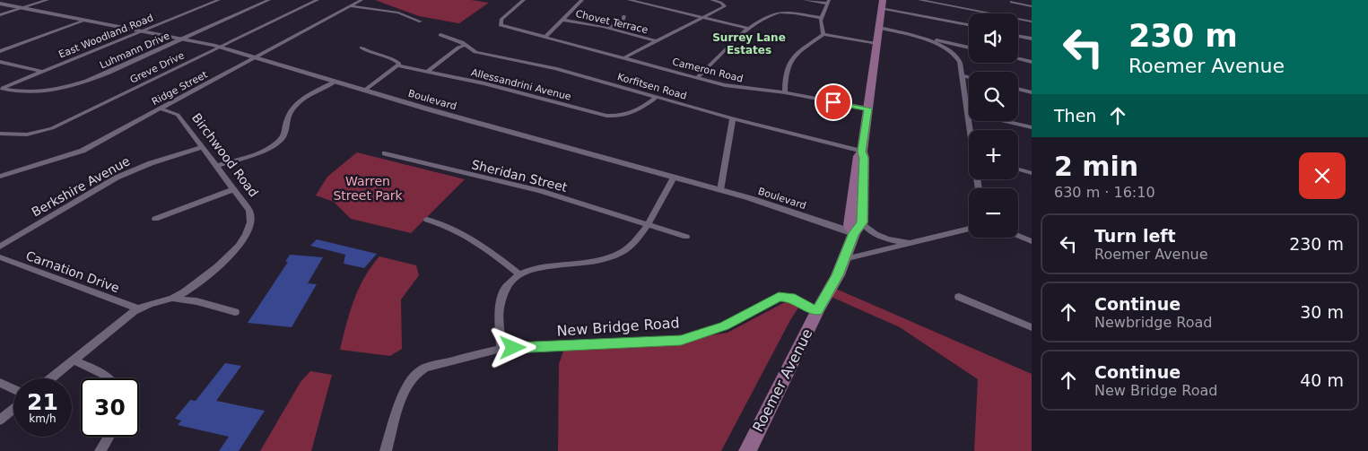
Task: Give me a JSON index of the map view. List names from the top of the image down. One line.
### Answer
{"streets":{"main road":["Roemer Avenue"],"street":["Chovet Terrace","East Woodland Road","Luhmann Drive","Greve Drive","Cameron Road","Allessandrini Avenue","Korfitsen Road","Ridge Street","Boulevard","Birchwood Road","Sheridan Street","Berkshire Avenue","Carnation Drive","New Bridge Road"]},"crossings":[["East Woodland Road","Luhmann Drive"],["East Woodland Road","Boulevard"],["Luhmann Drive","Boulevard"],["Greve Drive","Boulevard"],["Allessandrini Avenue","Korfitsen Road"],["Ridge Street","Boulevard"],["Ridge Street","Birchwood Road"],["Birchwood Road","Berkshire Avenue"],["Birchwood Road","Carnation Drive"],["New Bridge Road","Roemer Avenue"]],"districts":["Surrey Lane Estates"],"parks":["Warren Street Park"],"page":{"turn":["230 m","Roemer Avenue"],"map_buttons":["+","−"],"then":"Then","heading":["2 min","630 m · 16:10"],"list":[{"name":"Turn left","note":"Roemer Avenue","value":"230 m"},{"name":"Continue","note":"Newbridge Road","value":"30 m"},{"name":"Continue","note":"New Bridge Road","value":"40 m"}],"speed":"21 km/h","limit":"30"}}
